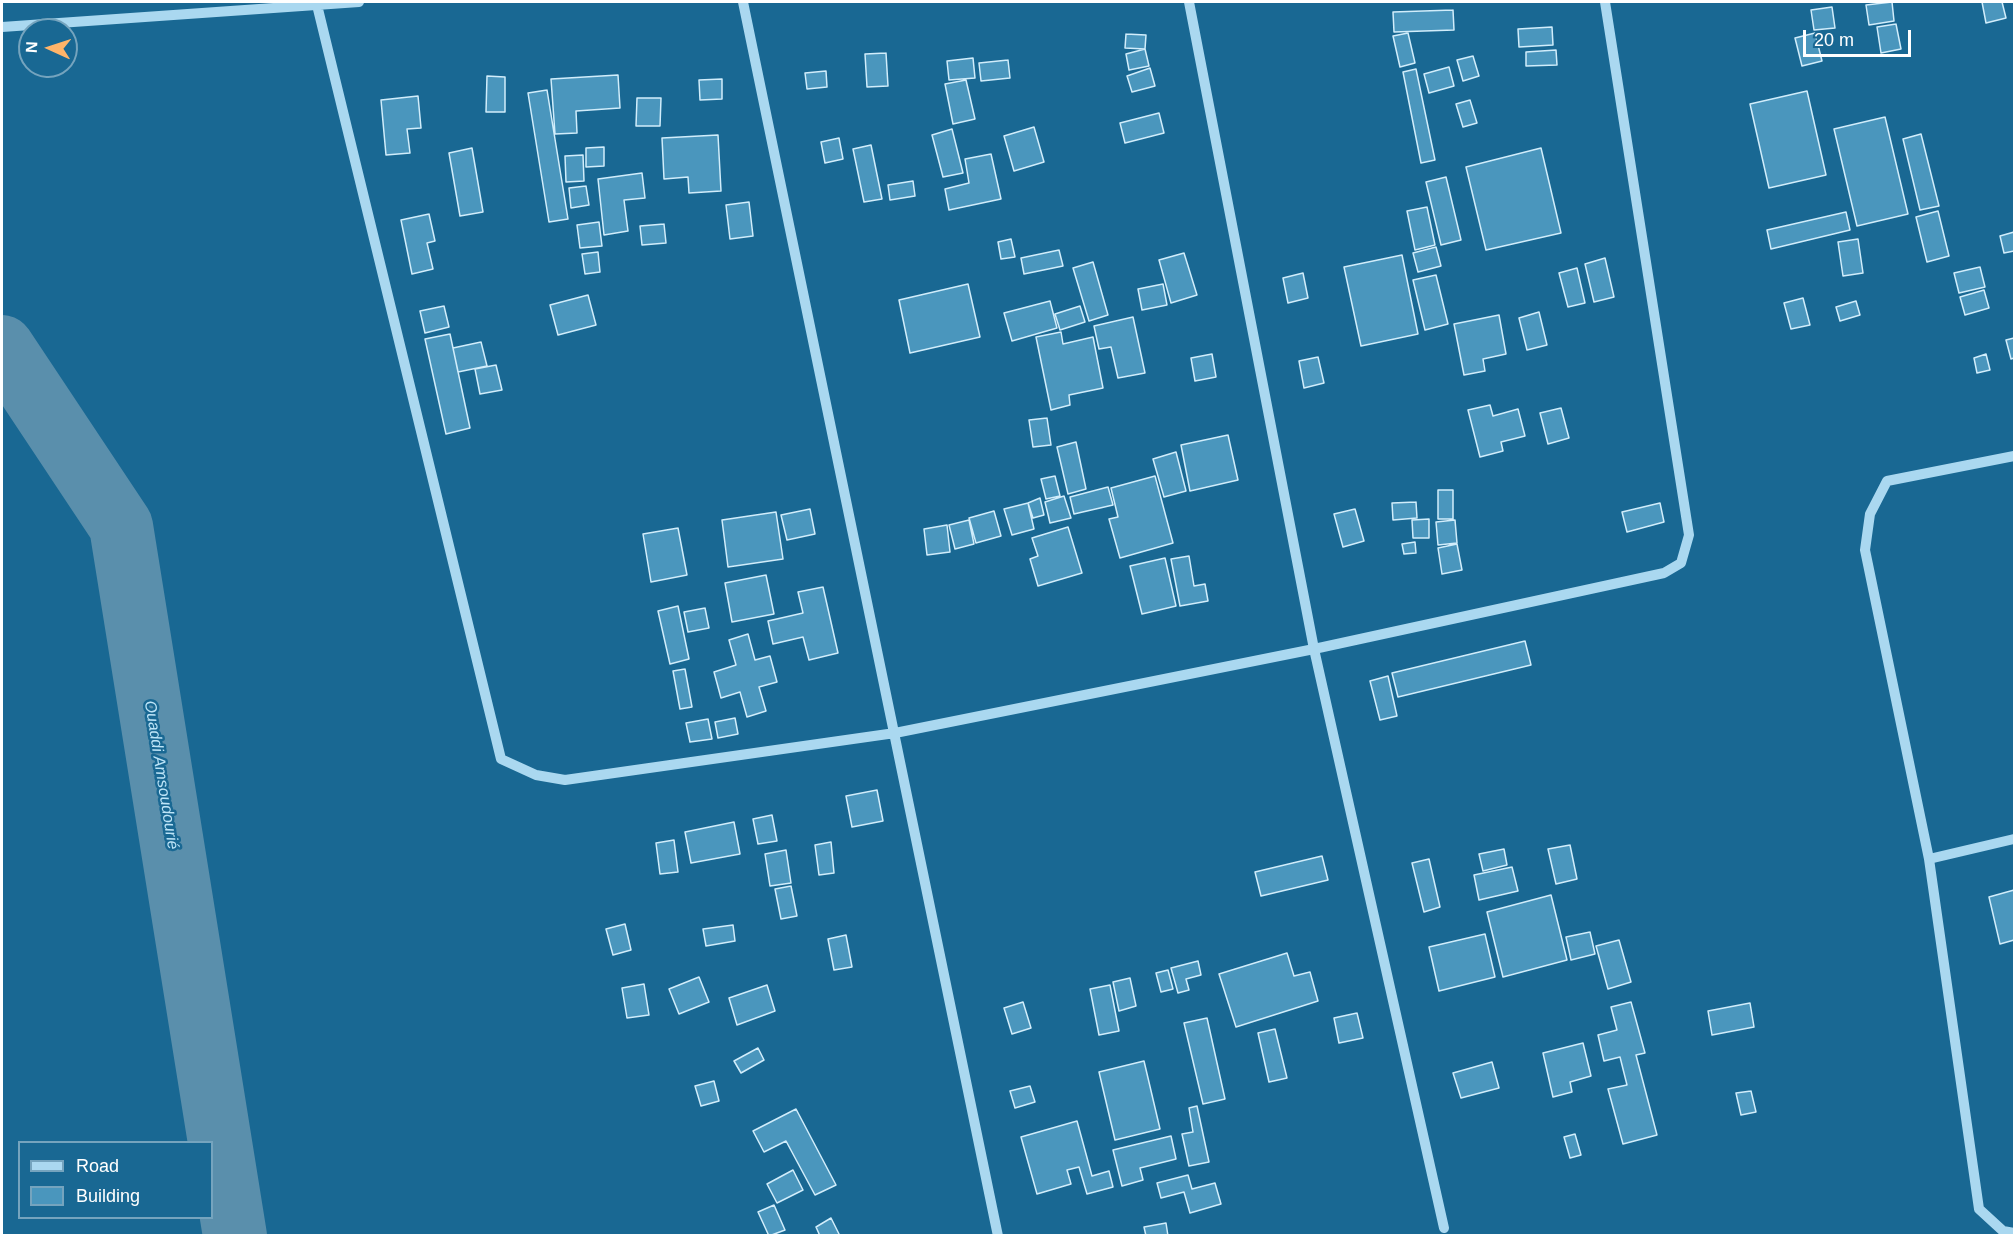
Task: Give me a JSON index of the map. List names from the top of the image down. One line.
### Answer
{"water":["Ouaddi Amsoudourié"],"legend":["Road","Building"],"scale_bar":"20 m","north":"left"}
